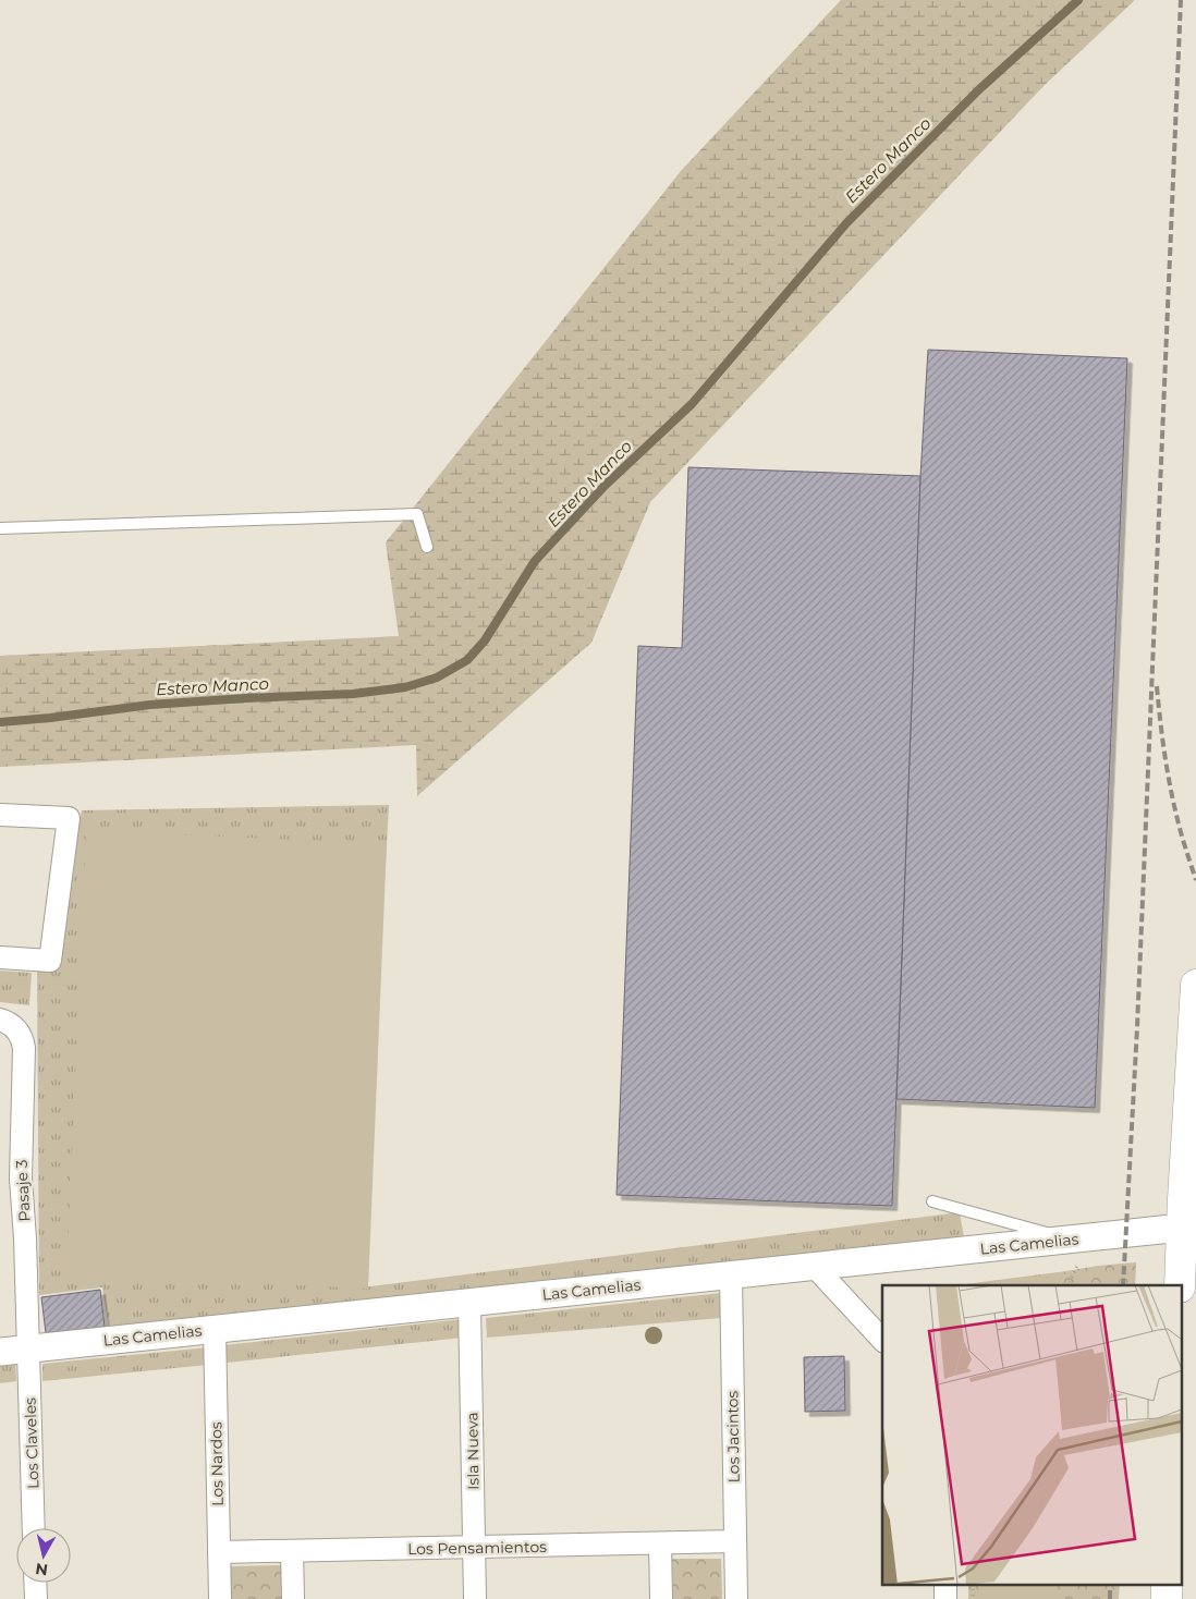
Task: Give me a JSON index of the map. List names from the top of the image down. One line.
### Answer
{"streets":{"street":["Pasaje 3","Las Camelias","Los Jacintos","Los Claveles","Isla Nueva","Los Nardos","Los Pensamientos"]},"crossings":[["Pasaje 3","Las Camelias"],["Pasaje 3","Los Claveles"],["Las Camelias","Los Jacintos"],["Las Camelias","Los Claveles"],["Las Camelias","Isla Nueva"],["Las Camelias","Los Nardos"],["Los Jacintos","Los Pensamientos"],["Isla Nueva","Los Pensamientos"],["Los Nardos","Los Pensamientos"]],"water":["Estero Manco"],"north":"bottom"}
